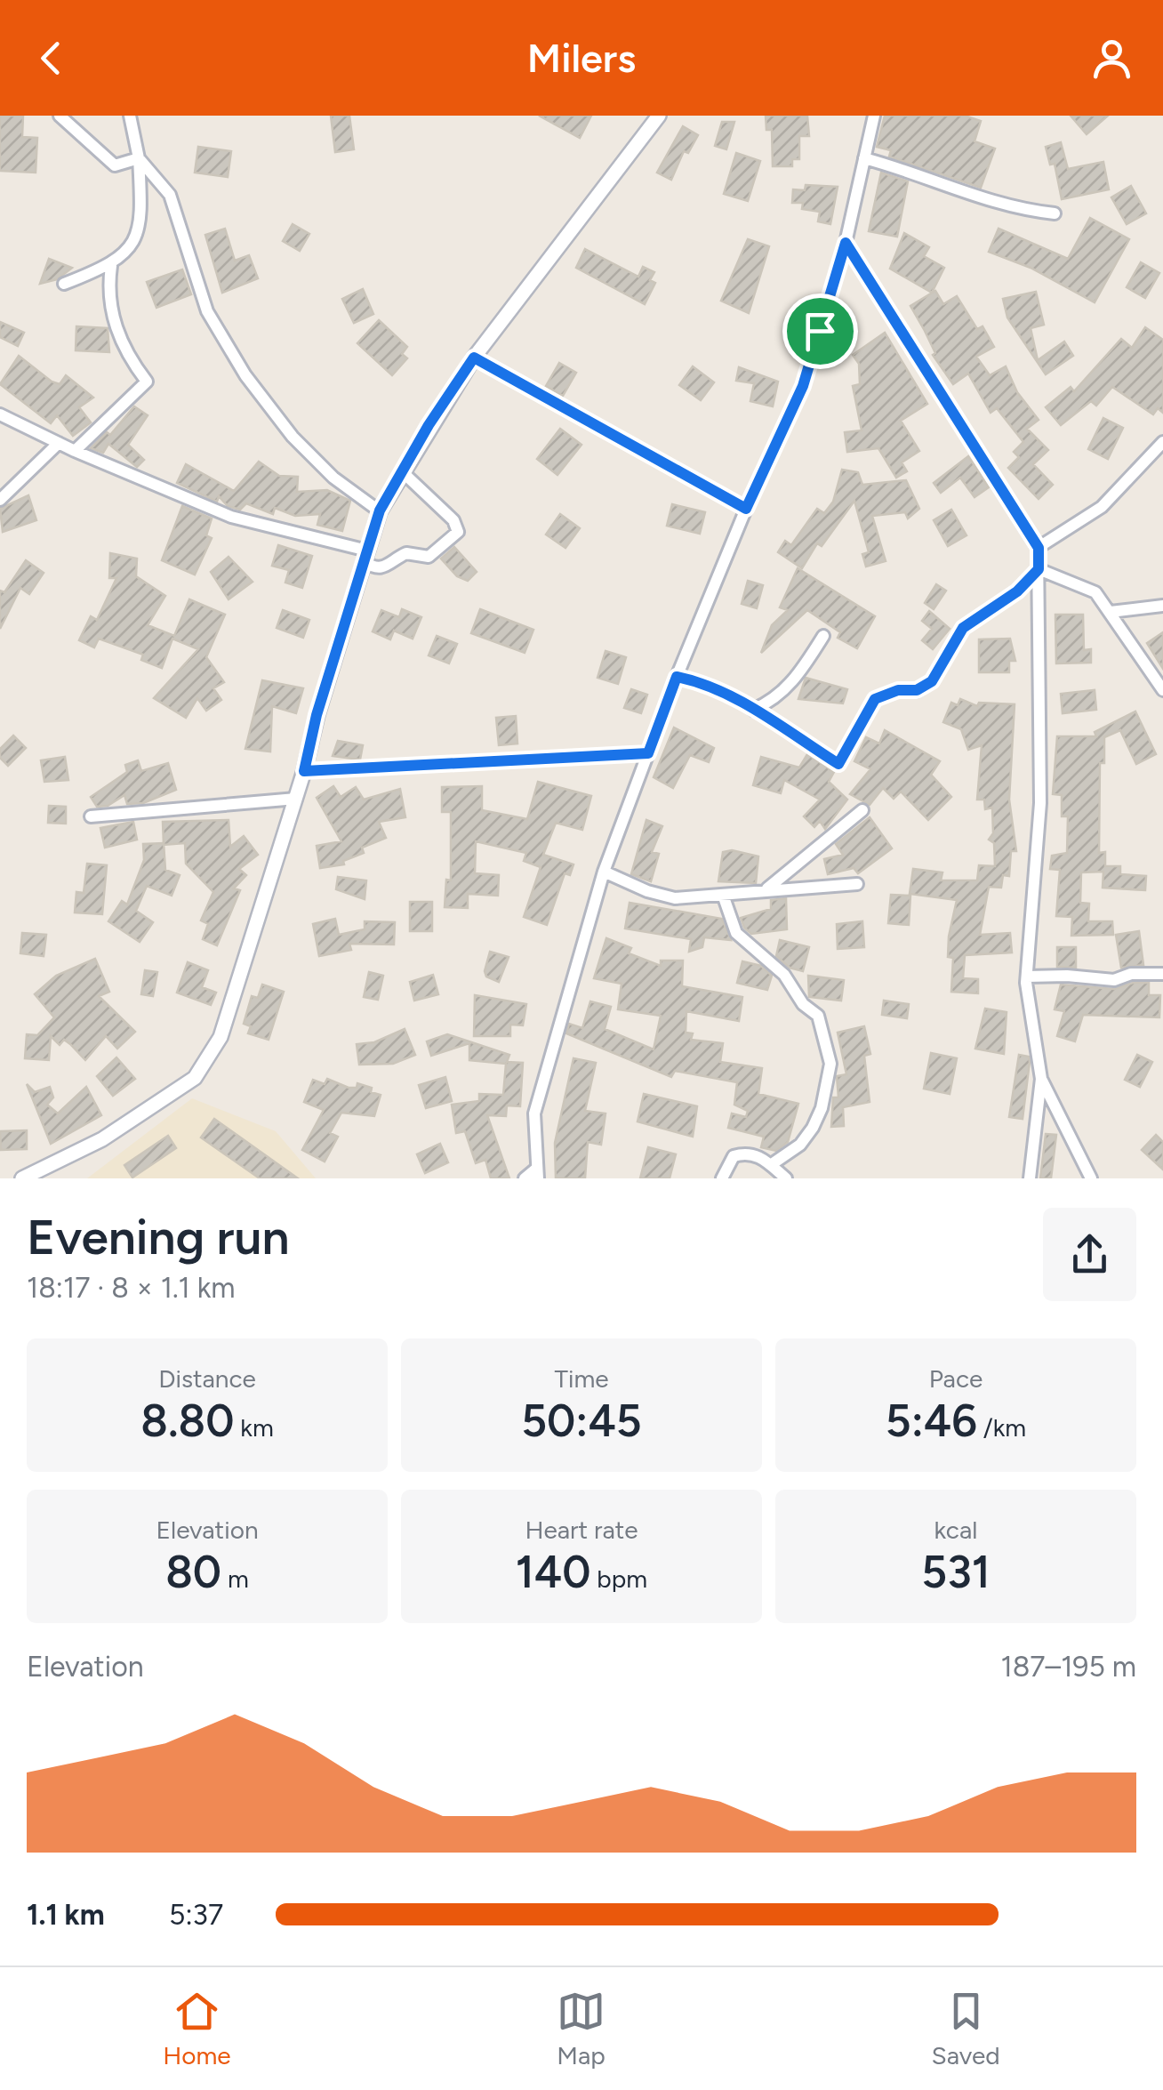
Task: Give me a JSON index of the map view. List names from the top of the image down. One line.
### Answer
{"page":{"header":"Milers","heading":["Evening run","18:17 · 8 × 1.1 km"],"stats":[["Distance","8.80 km"],["Time","50:45"],["Pace","5:46 /km"],["Elevation","80 m"],["Heart rate","140 bpm"],["kcal","531"]],"chart":["Elevation","187–195 m"],"list":[{"name":"1.1 km","note":"5:37"}],"tabs":["Home","Map","Saved"]}}
